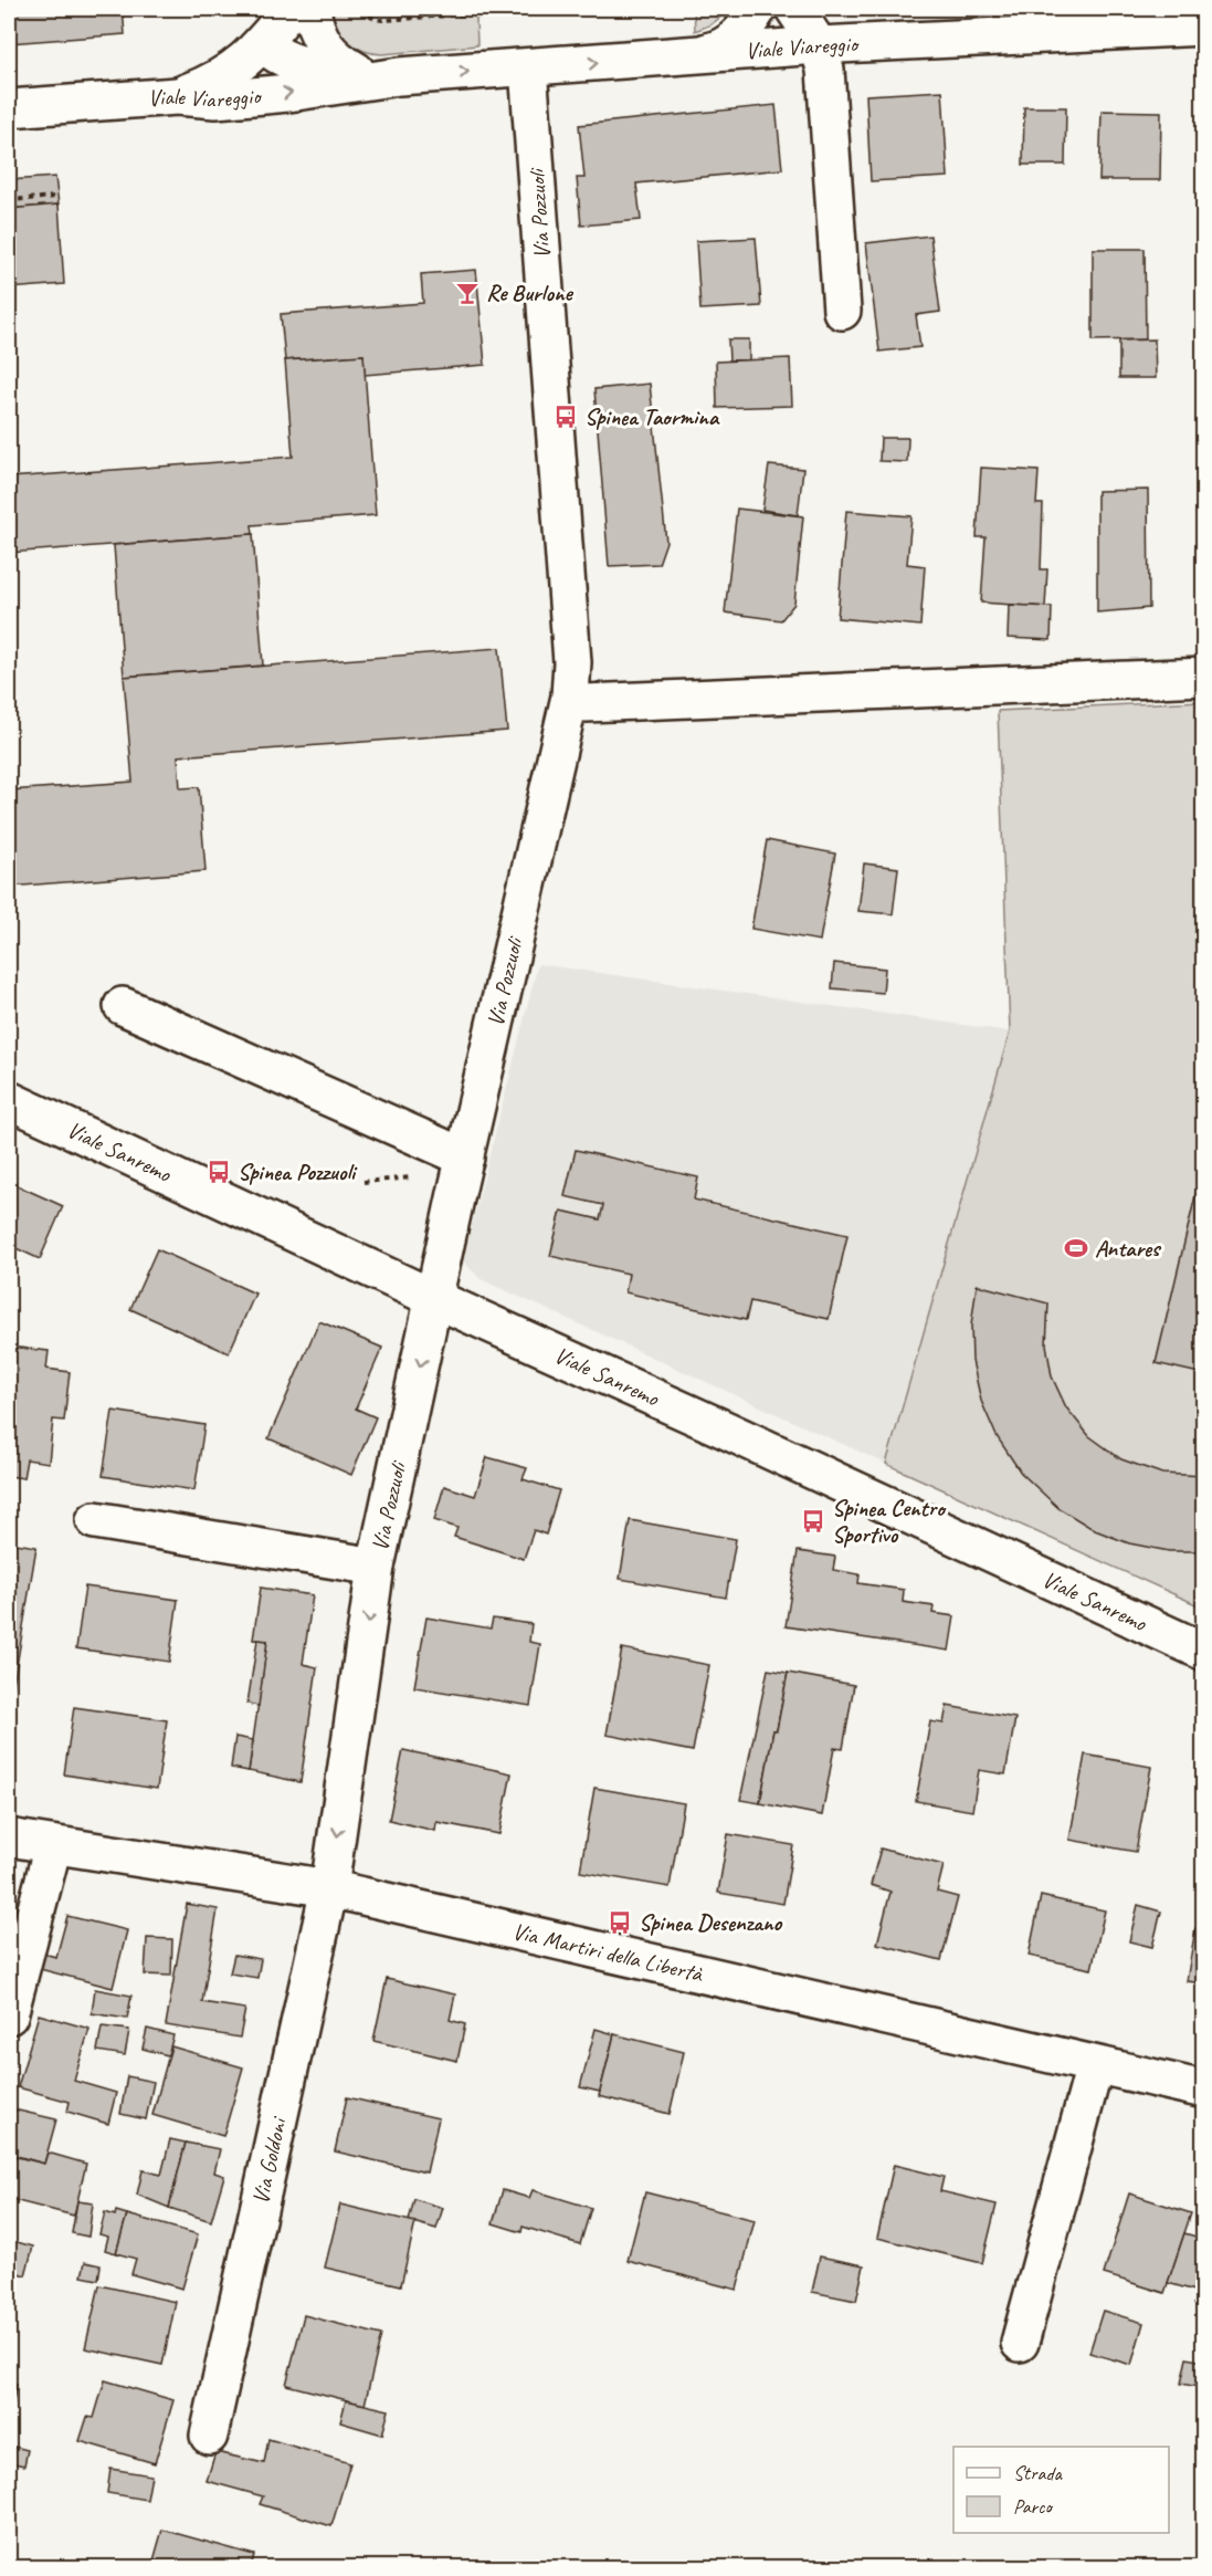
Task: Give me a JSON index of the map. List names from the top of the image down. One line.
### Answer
{"streets":{"street":["Viale Viareggio","Via Pozzuoli","Viale Sanremo","Via Martiri della Libertà","Via Goldoni"]},"crossings":[["Viale Viareggio","Via Pozzuoli"],["Via Pozzuoli","Viale Sanremo"],["Via Pozzuoli","Via Martiri della Libertà"],["Via Pozzuoli","Via Goldoni"],["Via Martiri della Libertà","Via Goldoni"]],"one_way":["Viale Viareggio"],"places":{"bar":["Re Burlone"],"bus stop":["Spinea Taormina","Spinea Pozzuoli","Spinea Centro Sportivo","Spinea Desenzano"],"sports":["Antares"]},"legend":["Strada","Parco"]}
